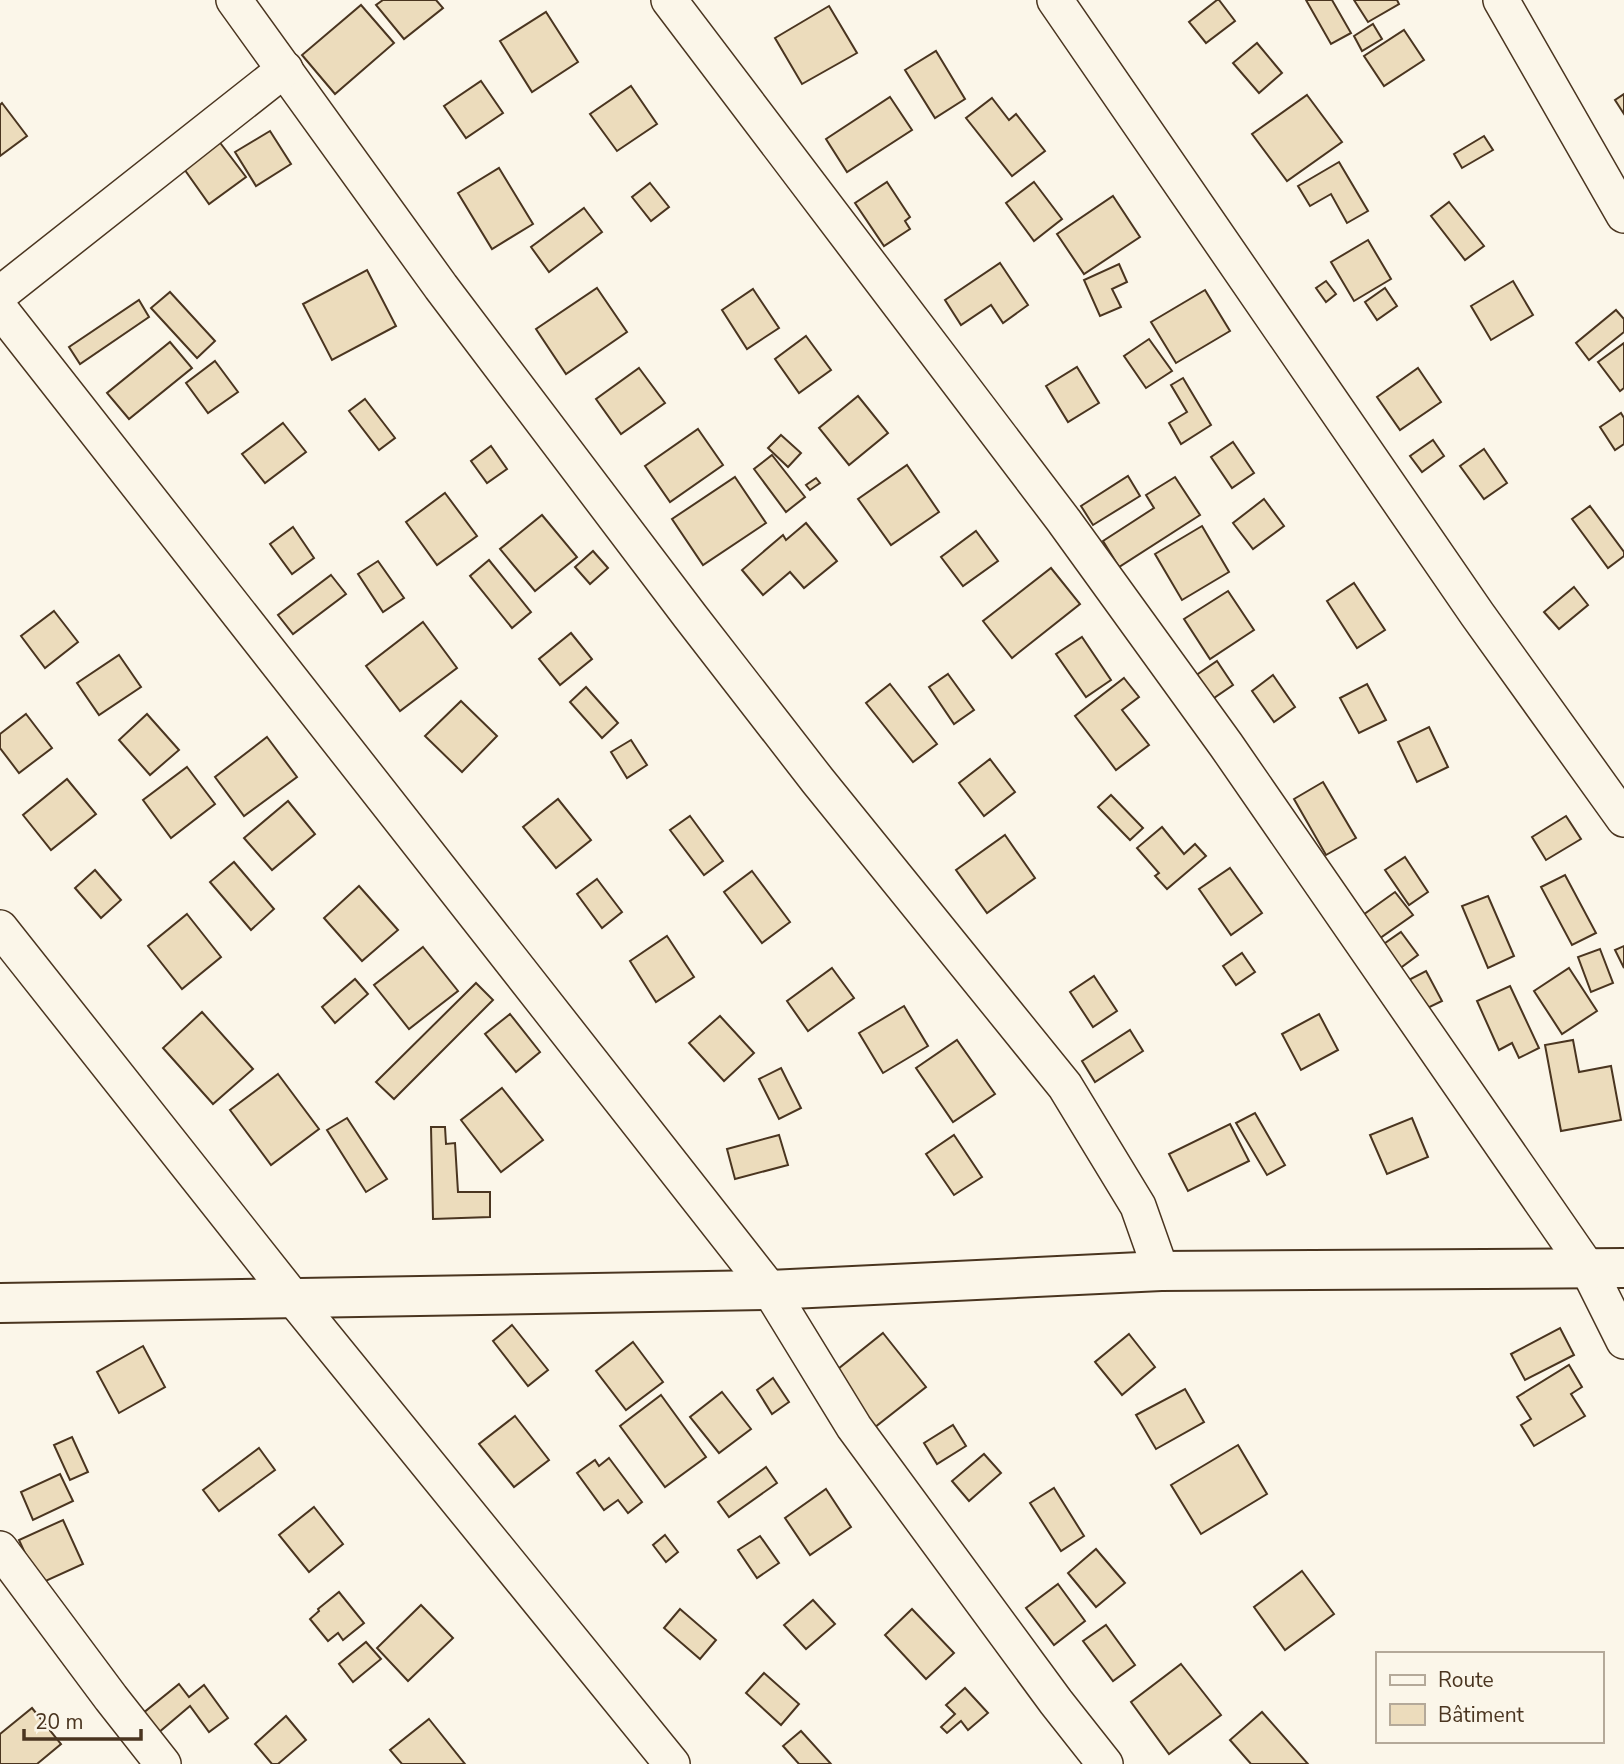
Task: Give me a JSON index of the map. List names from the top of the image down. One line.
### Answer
{"legend":["Route","Bâtiment"],"scale_bar":"20 m"}
